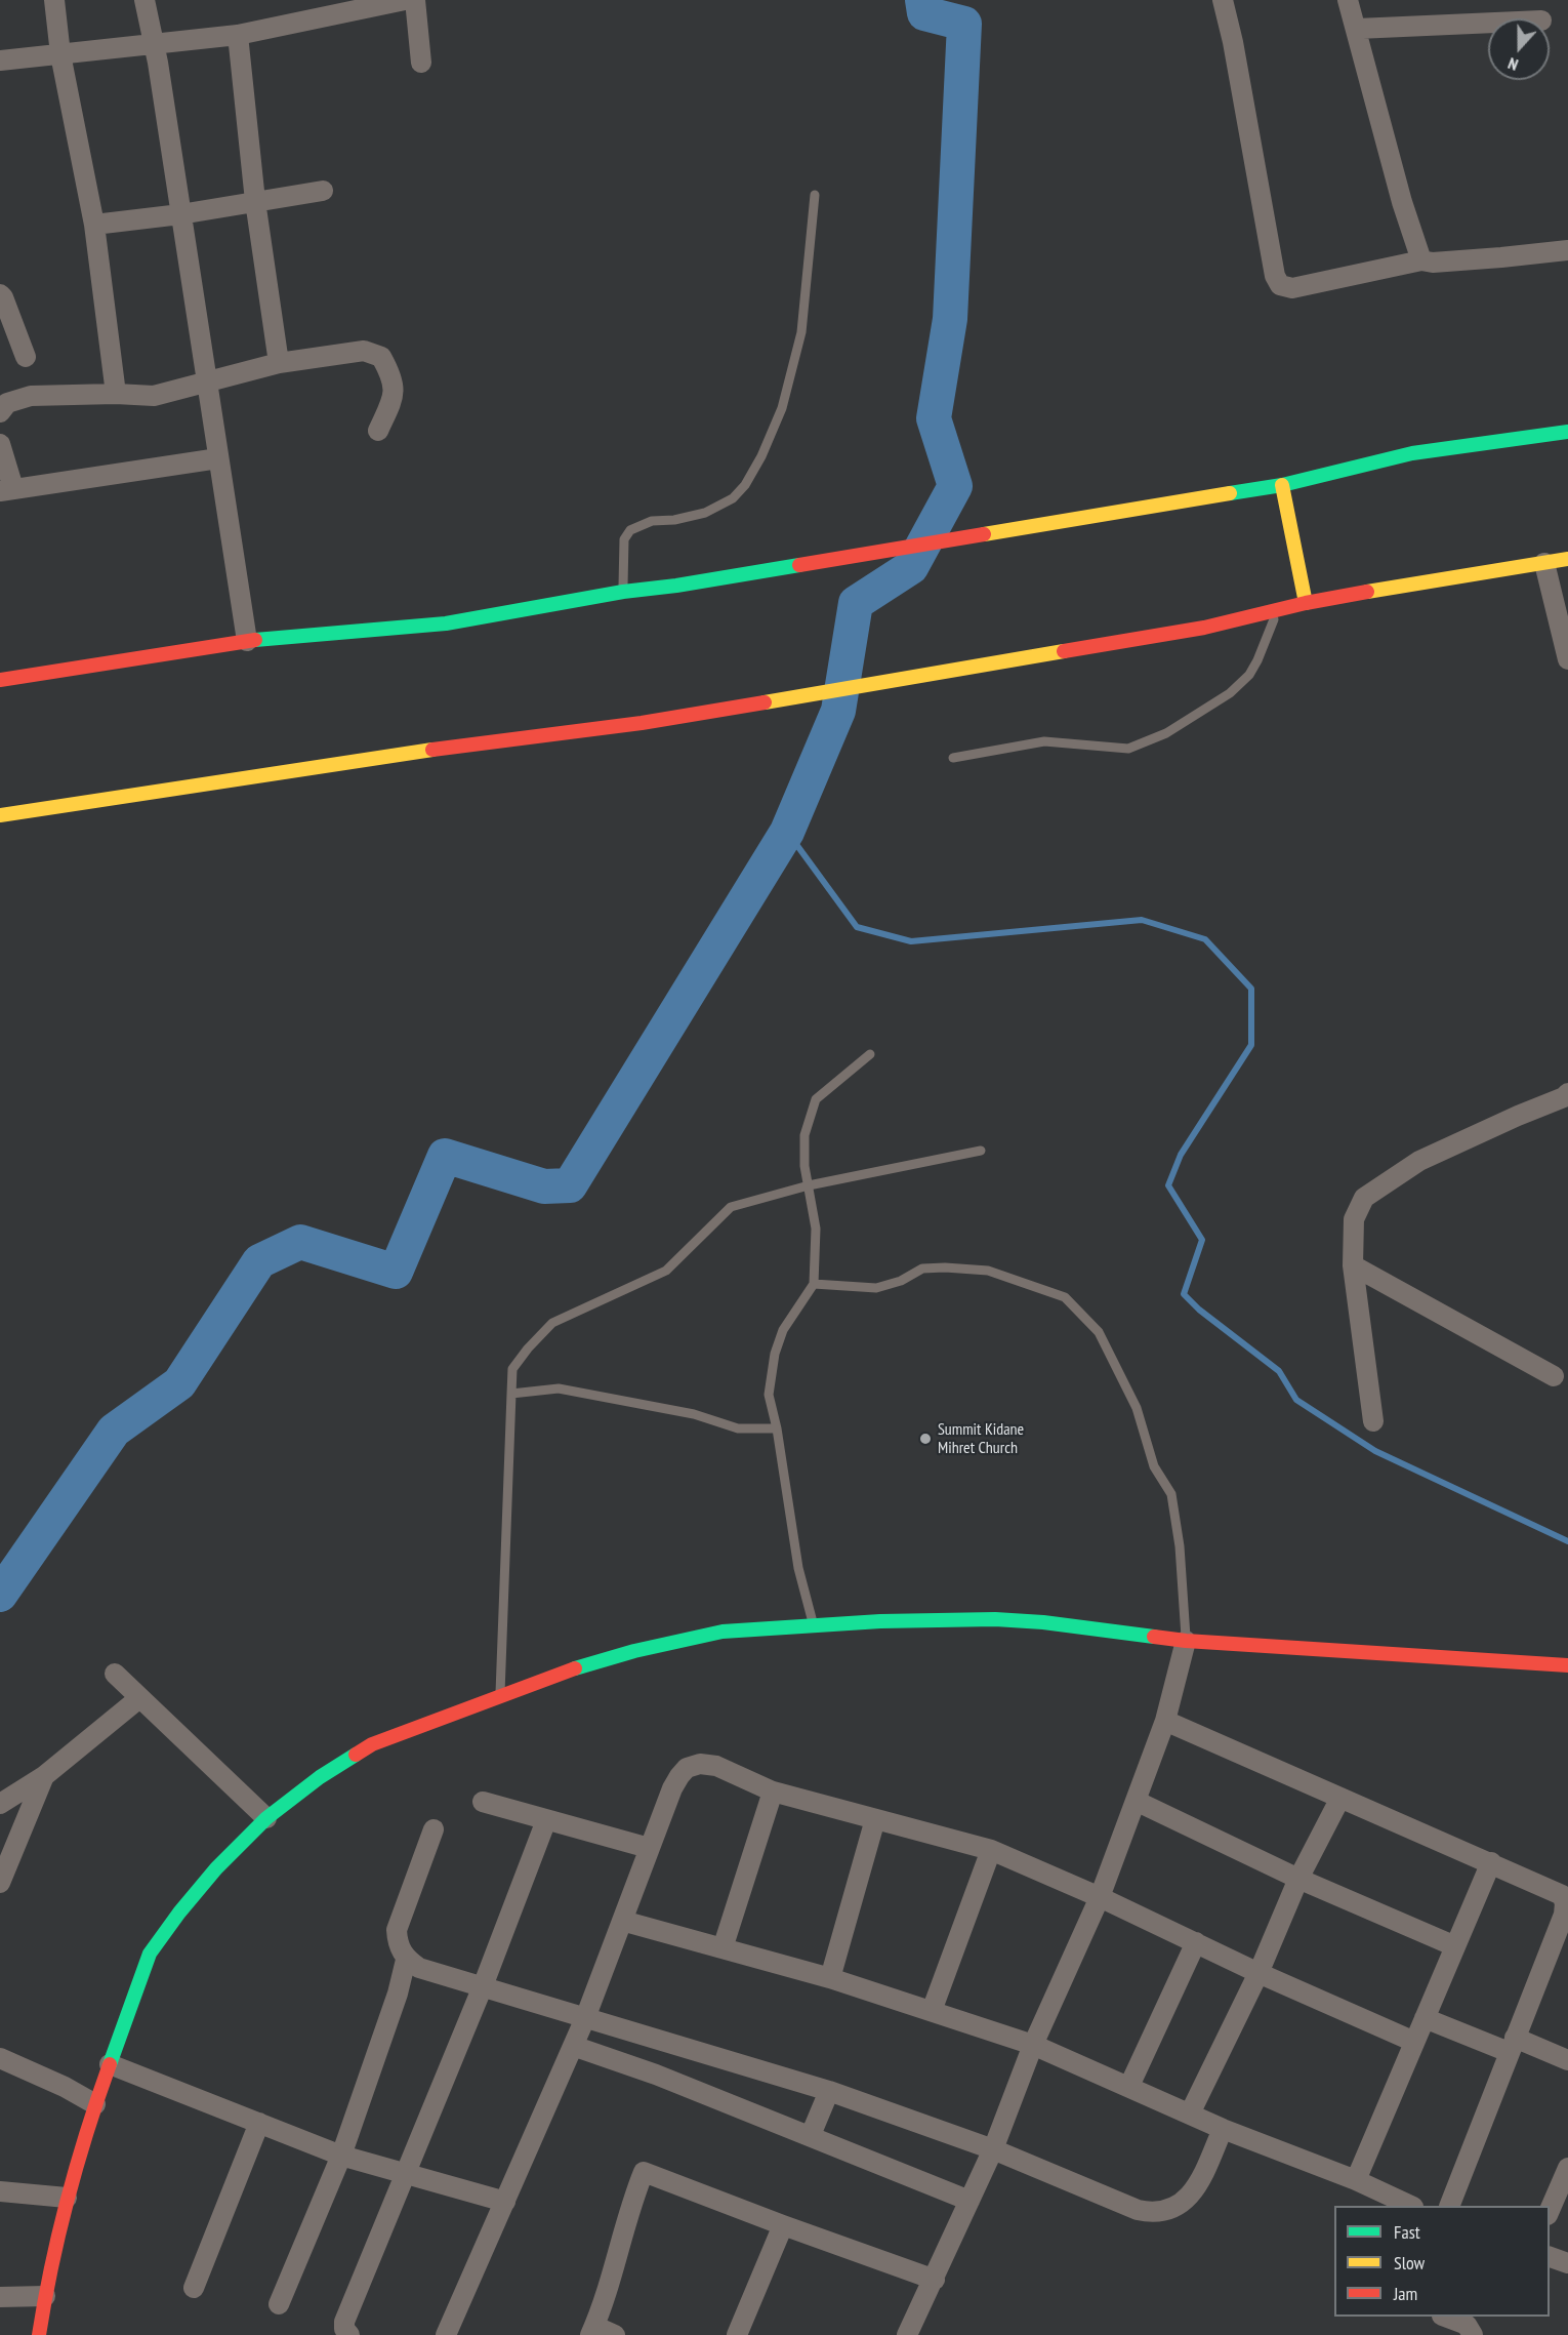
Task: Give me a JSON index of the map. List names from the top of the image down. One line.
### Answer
{"places":["Summit Kidane Mihret Church"],"legend":["Fast","Slow","Jam"],"north":"bottom"}
